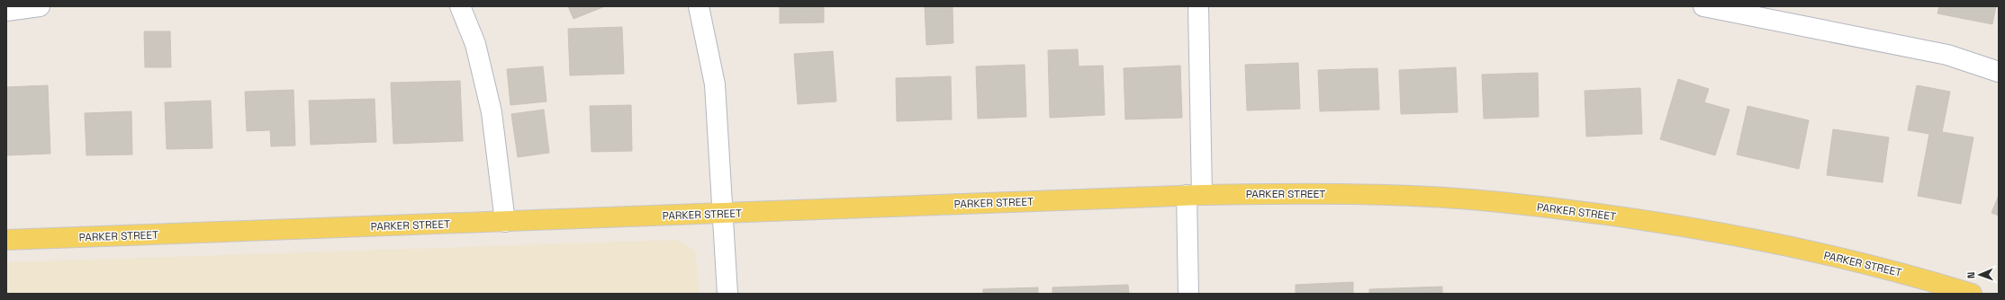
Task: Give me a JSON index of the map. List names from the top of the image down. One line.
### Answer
{"streets":{"main road":["PARKER STREET"]},"north":"left"}
